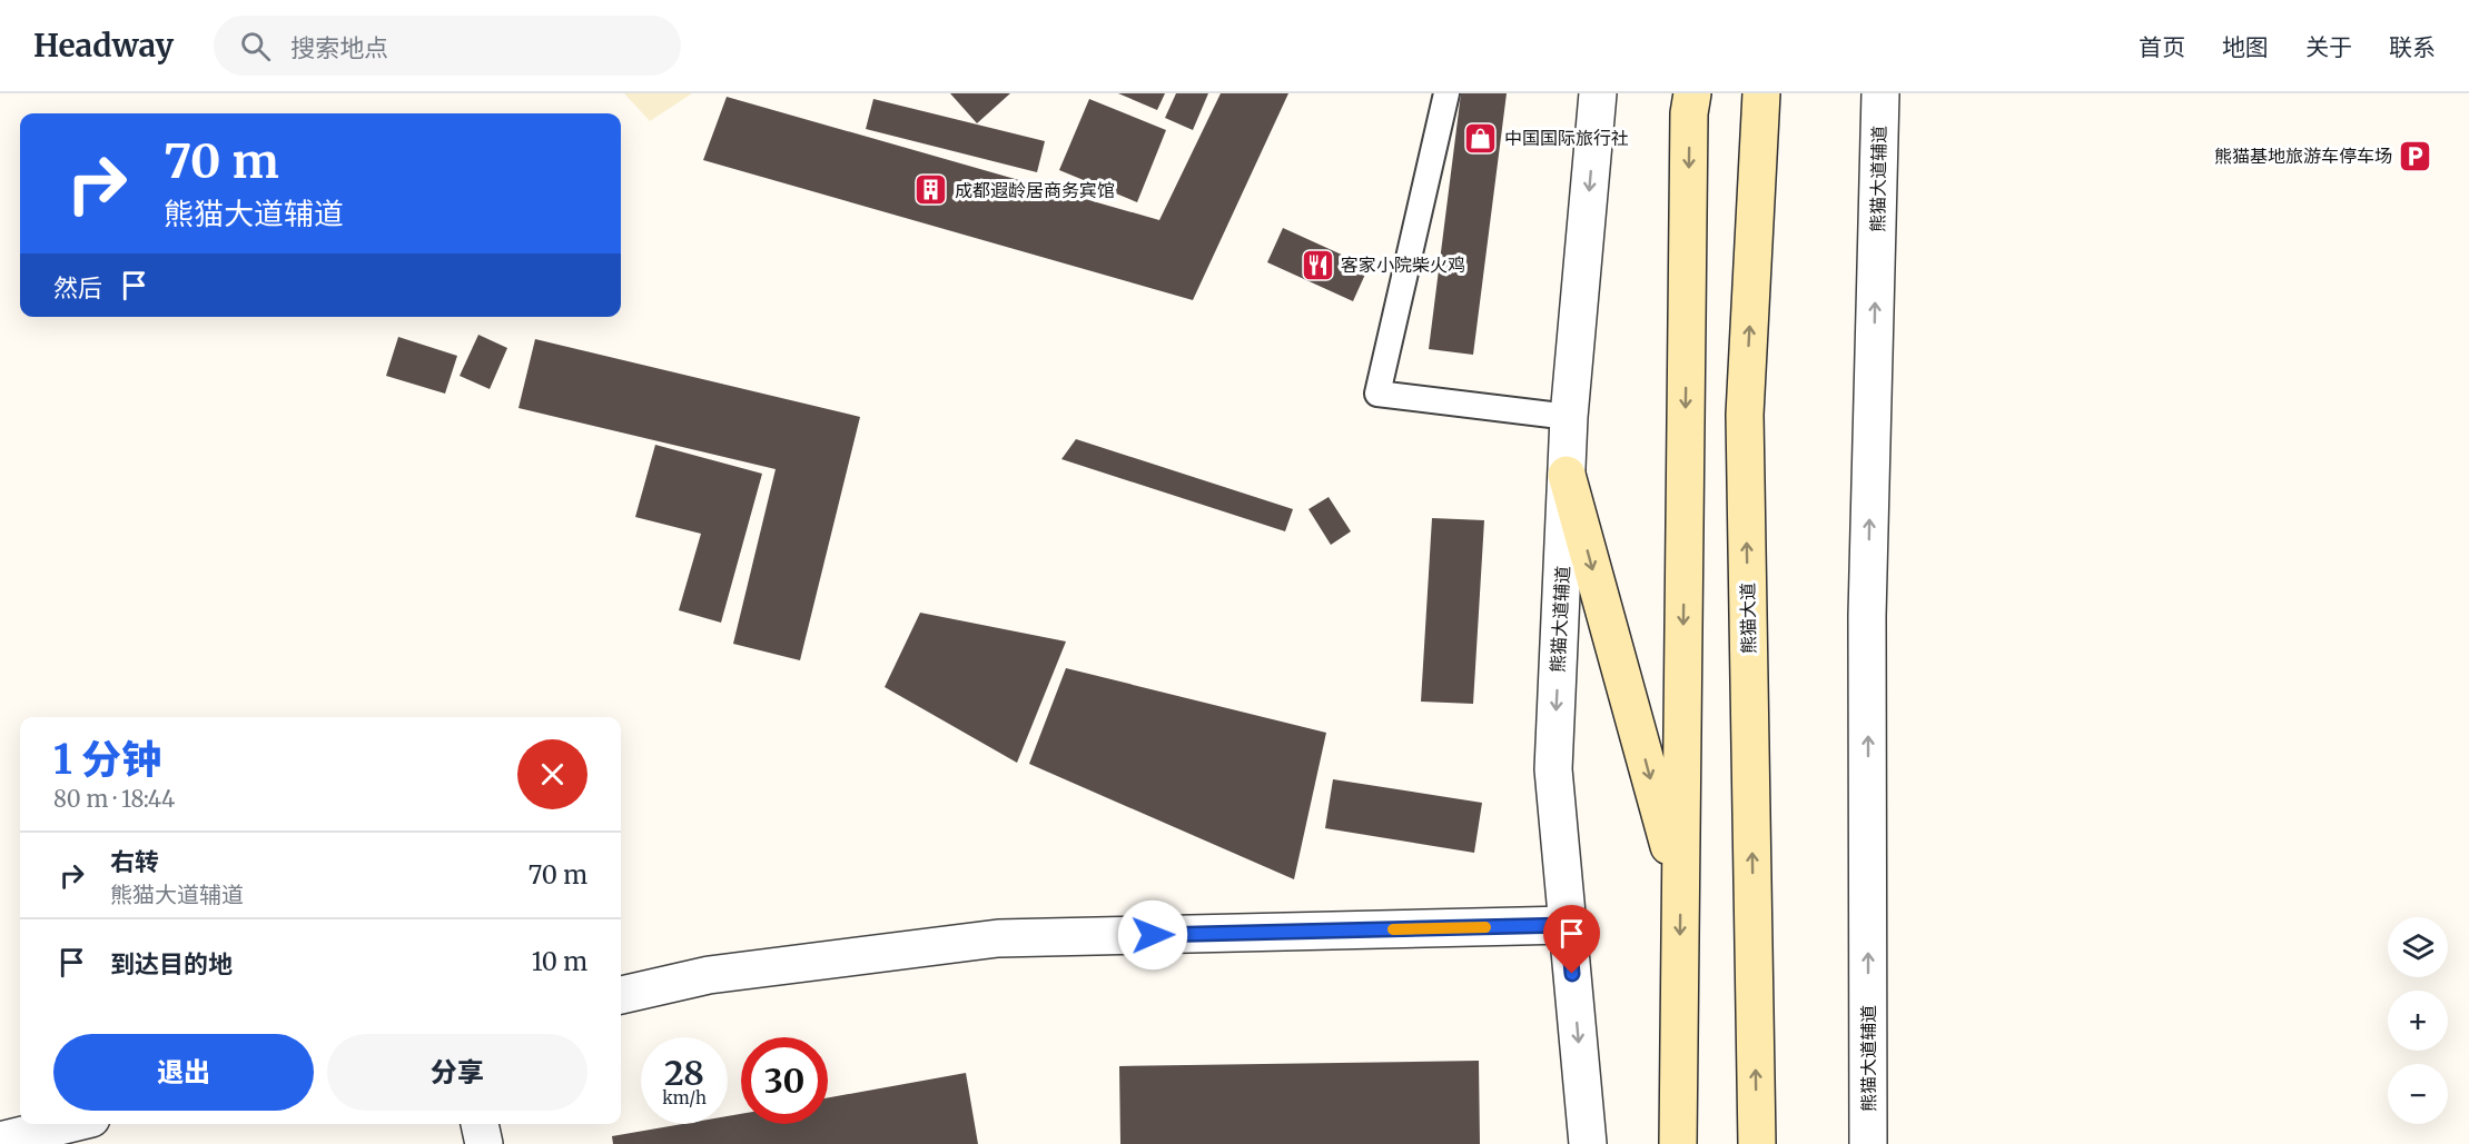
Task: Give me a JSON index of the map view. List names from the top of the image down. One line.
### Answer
{"streets":{"main road":["熊猫大道"],"street":["熊猫大道辅道"]},"places":{"shop":["中国国际旅行社"],"parking":["熊猫基地旅游车停车场"],"building":["成都遐龄居商务宾馆"],"restaurant":["客家小院柴火鸡"]},"page":{"header":"Headway","search":"搜索地点","nav":["首页","地图","关于","联系"],"turn":["70 m","熊猫大道辅道"],"then":"然后","heading":["1 分钟","80 m · 18:44"],"list":[{"name":"右转","note":"熊猫大道辅道","value":"70 m"},{"name":"到达目的地","value":"10 m"}],"map_buttons":["+","−"],"buttons":["退出","分享"],"speed":"28 km/h","limit":"30"}}
